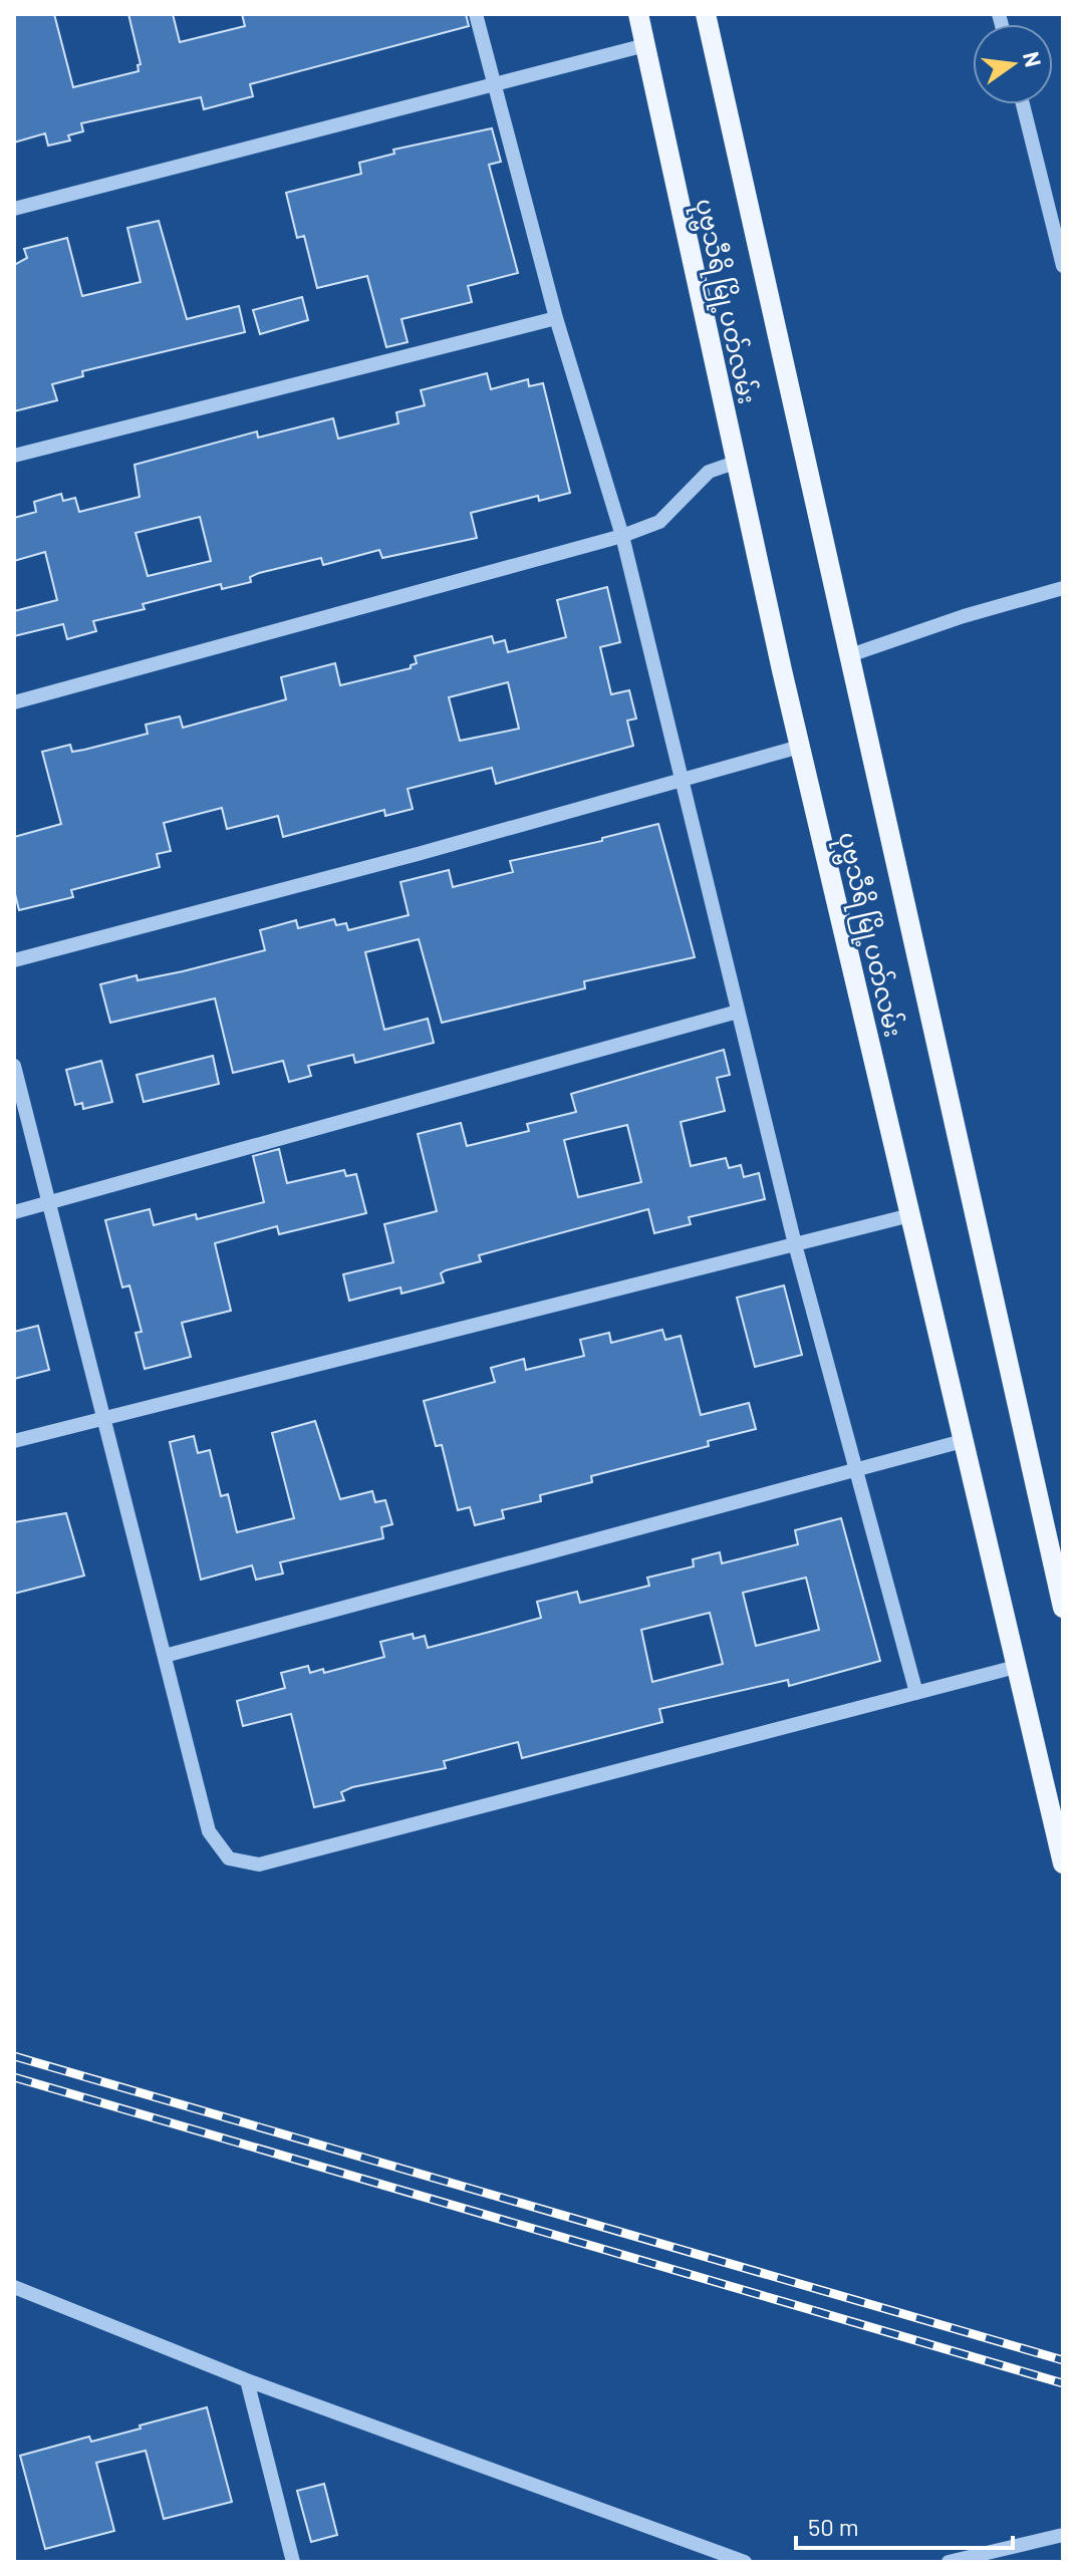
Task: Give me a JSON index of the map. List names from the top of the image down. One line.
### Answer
{"streets":{"main road":["ပုဗ္ဗသီရိ မြို့ပတ်လမ်း"]},"scale_bar":"50 m","north":"right"}
